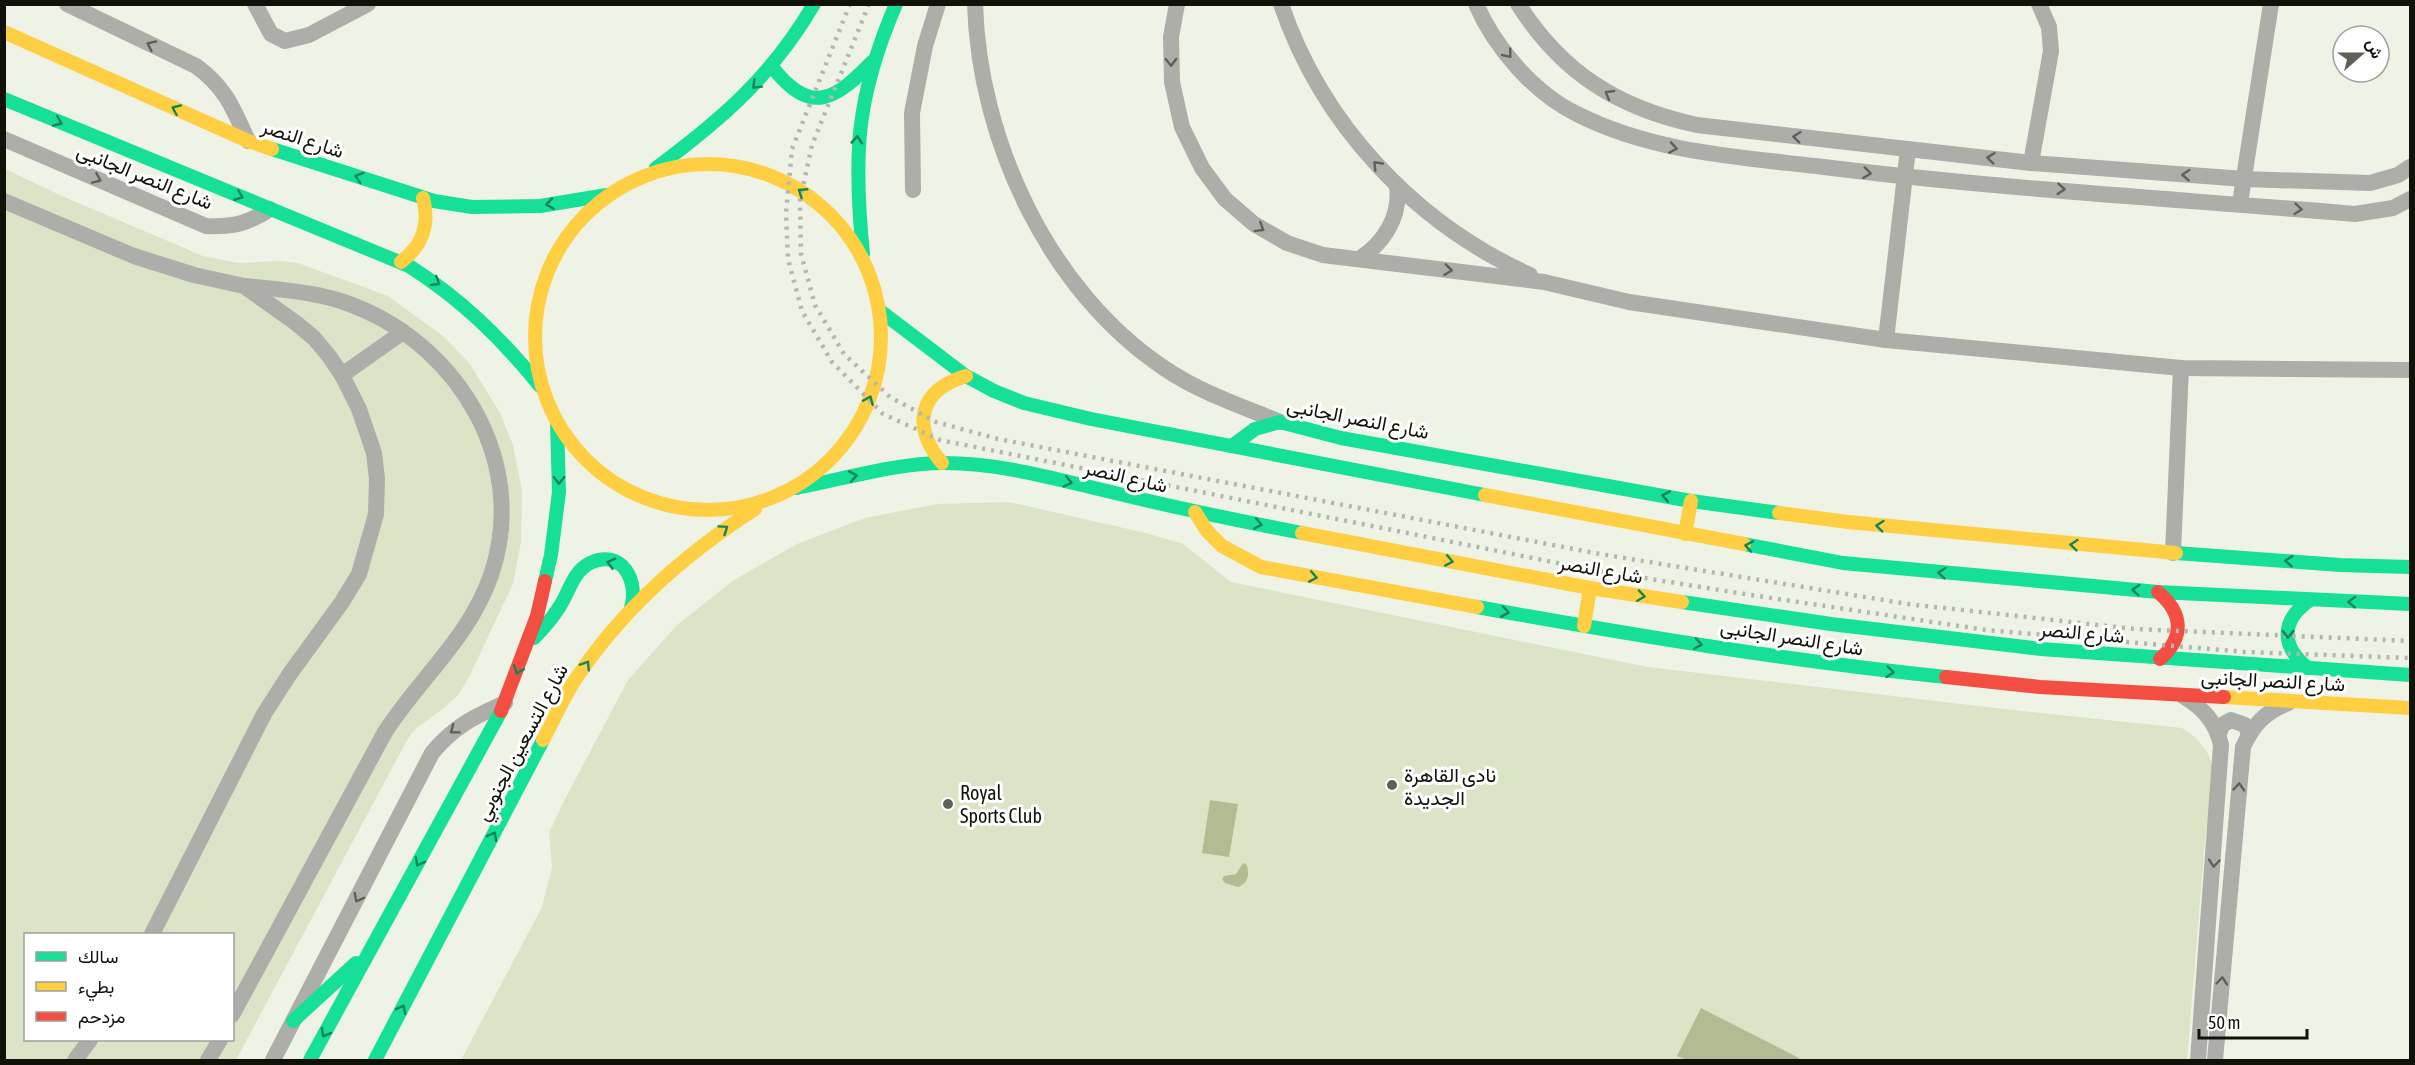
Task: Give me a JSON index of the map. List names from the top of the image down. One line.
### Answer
{"streets":{"main road":["شارع النصر","شارع النصر الجانبى","شارع التسعين الجنوبي"]},"crossings":[["شارع النصر","شارع النصر الجانبى"]],"places":["نادى القاهرة الجديدة","Royal Sports Club"],"legend":["سالك","بطيء","مزدحم"],"scale_bar":"50 m","north":"right"}
